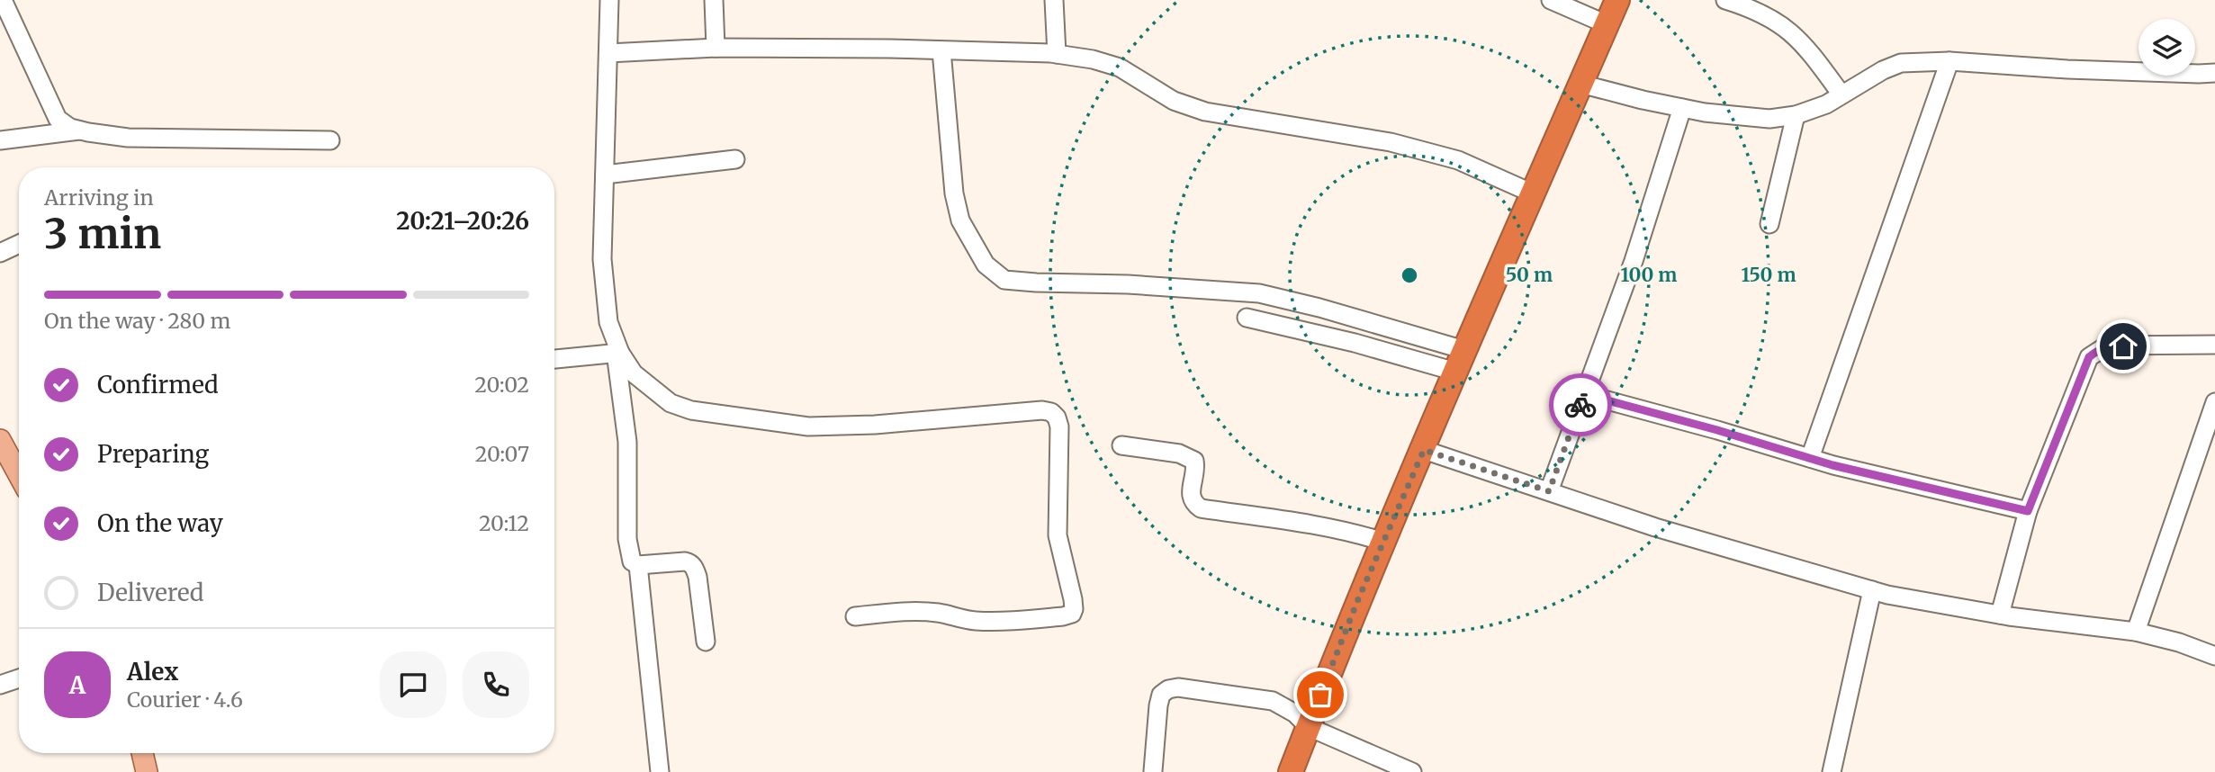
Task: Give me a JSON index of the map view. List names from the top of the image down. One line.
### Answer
{"page":{"heading":["3 min","Arriving in","20:21–20:26"],"panel":["Alex","Courier · 4.6"],"bar":"On the way · 280 m","list":[["Confirmed","20:02"],["Preparing","20:07"],["On the way","20:12"],"Delivered"],"round":"A"},"rings":["50 m","100 m","150 m"]}
